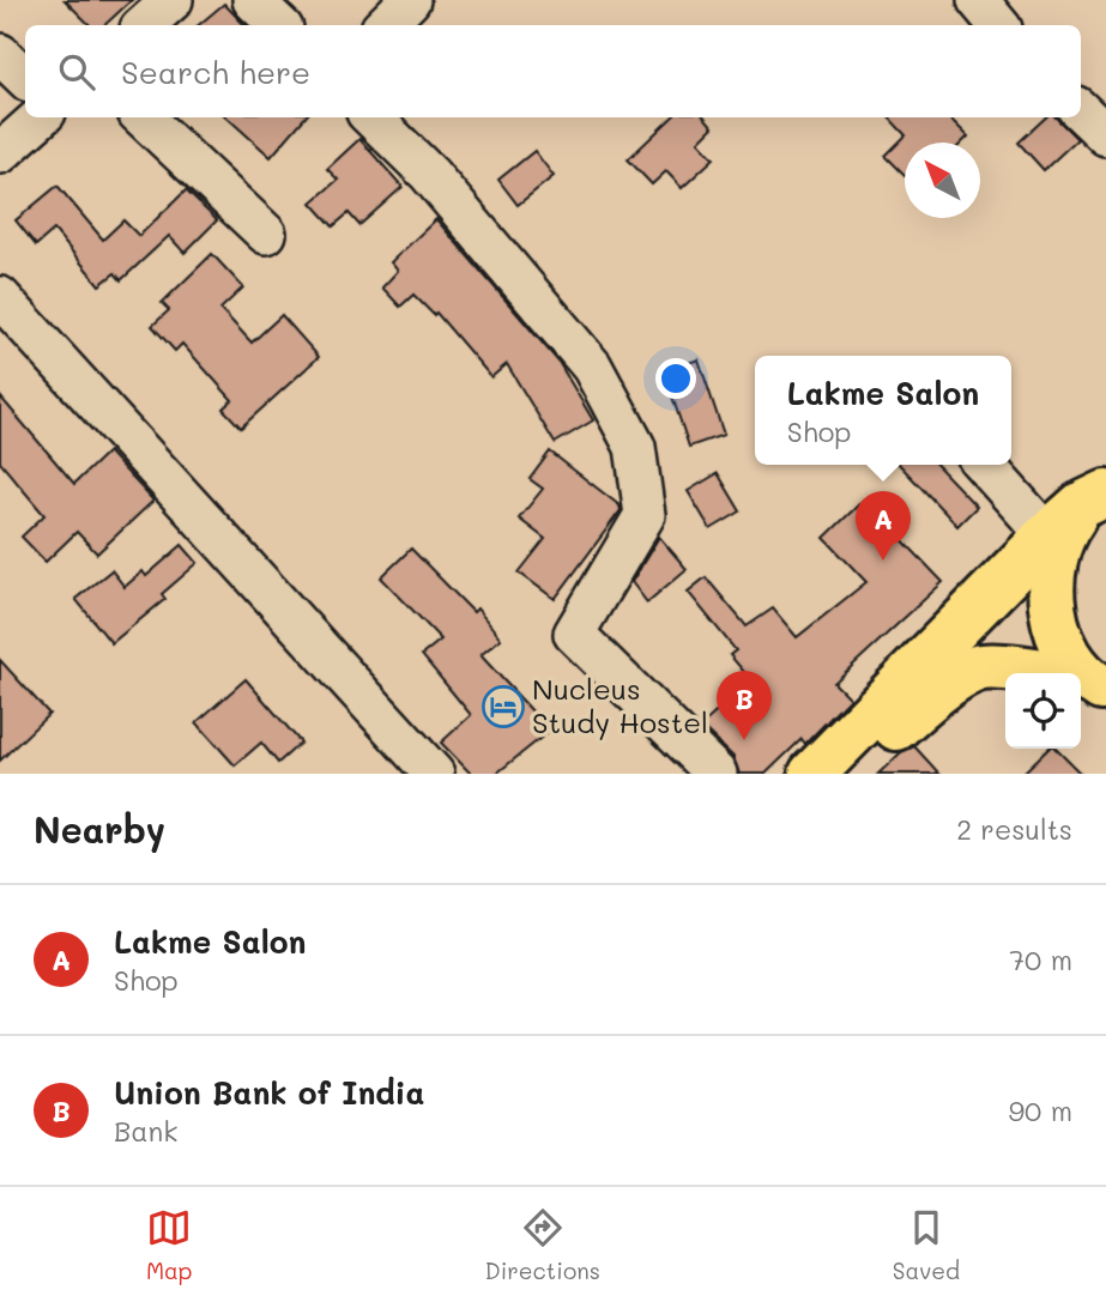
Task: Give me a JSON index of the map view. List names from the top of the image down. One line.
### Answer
{"places":{"hotel":["Nucleus Study Hostel"]},"north":"top left","page":{"search":"Search here","popup":["Lakme Salon","Shop"],"pins":["A","B"],"heading":["Nearby","2 results"],"list":[{"mark":"A","name":"Lakme Salon","note":"Shop","value":"70 m"},{"mark":"B","name":"Union Bank of India","note":"Bank","value":"90 m"}],"nav":["Map","Directions","Saved"]}}
